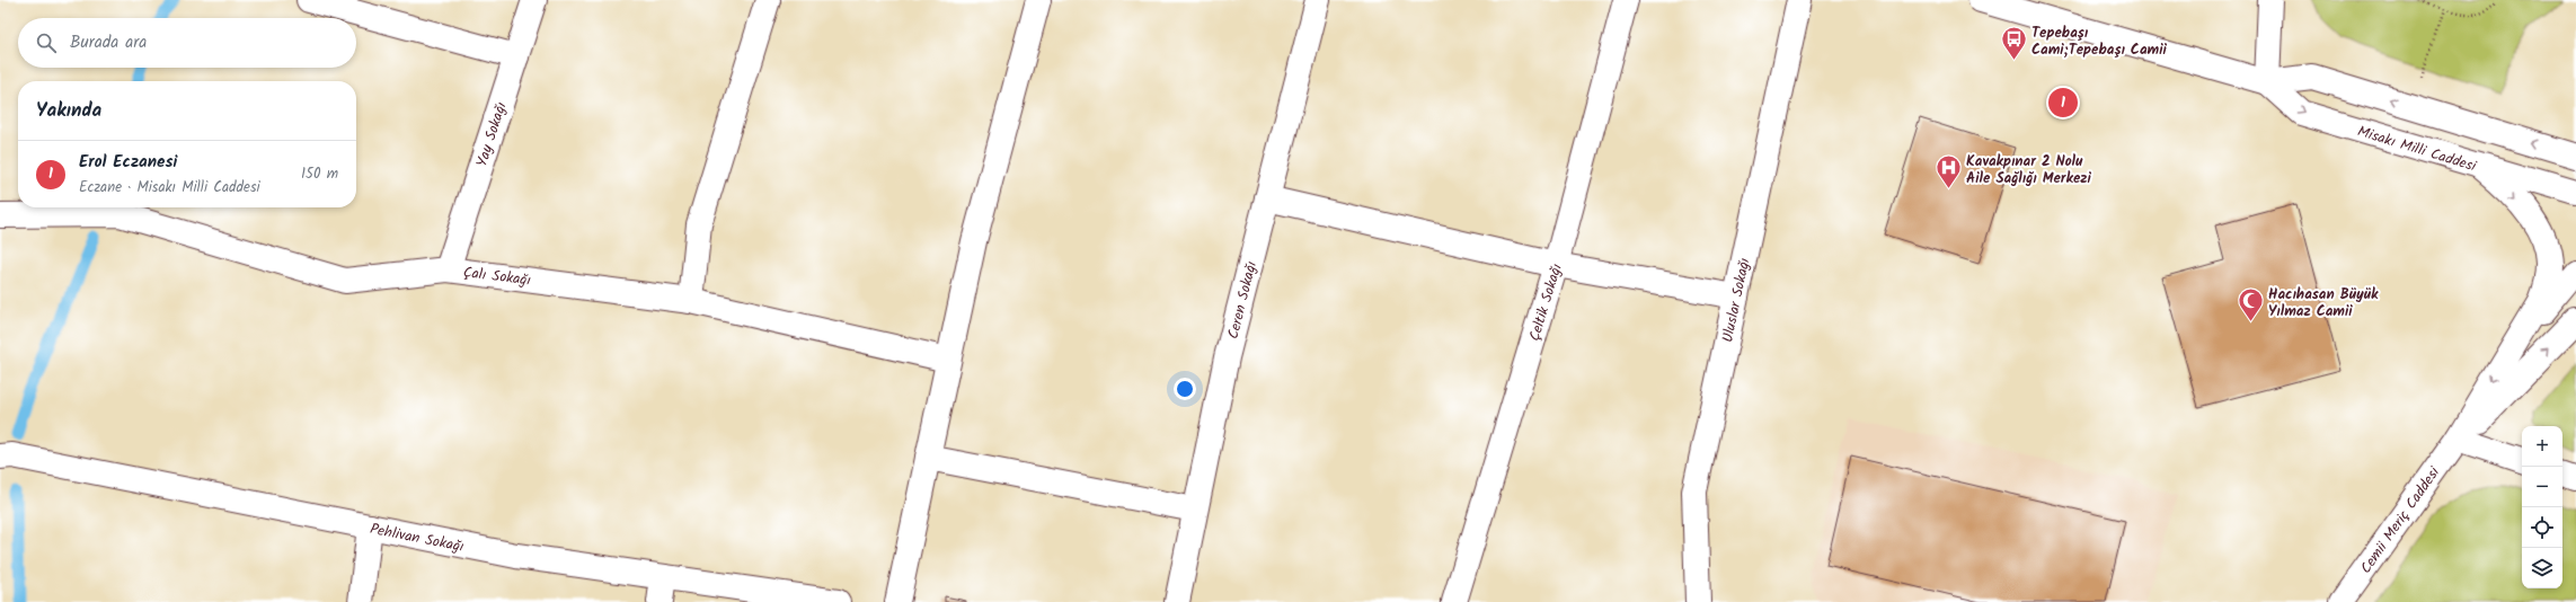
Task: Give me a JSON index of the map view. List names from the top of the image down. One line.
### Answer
{"streets":{"street":["Yay Sokağı","Misakı Milli Caddesi","Çalı Sokağı","Ceren Sokağı","Uluslar Sokağı","Çeltik Sokağı","Cemii Meriç Caddesi","Pehlivan Sokağı"]},"crossings":[["Yay Sokağı","Çalı Sokağı"]],"places":{"bus stop":["Tepebaşı Cami;Tepebaşı Camii"],"hospital":["Kavakpınar 2 Nolu Aile Sağlığı Merkezi"],"mosque":["Hacıhasan Büyük Yılmaz Camii"]},"page":{"search":"Burada ara","heading":"Yakında","pins":"1","list":[{"mark":"1","name":"Erol Eczanesi","note":"Eczane · Misakı Milli Caddesi","value":"150 m"}],"map_buttons":["+","−"]}}
